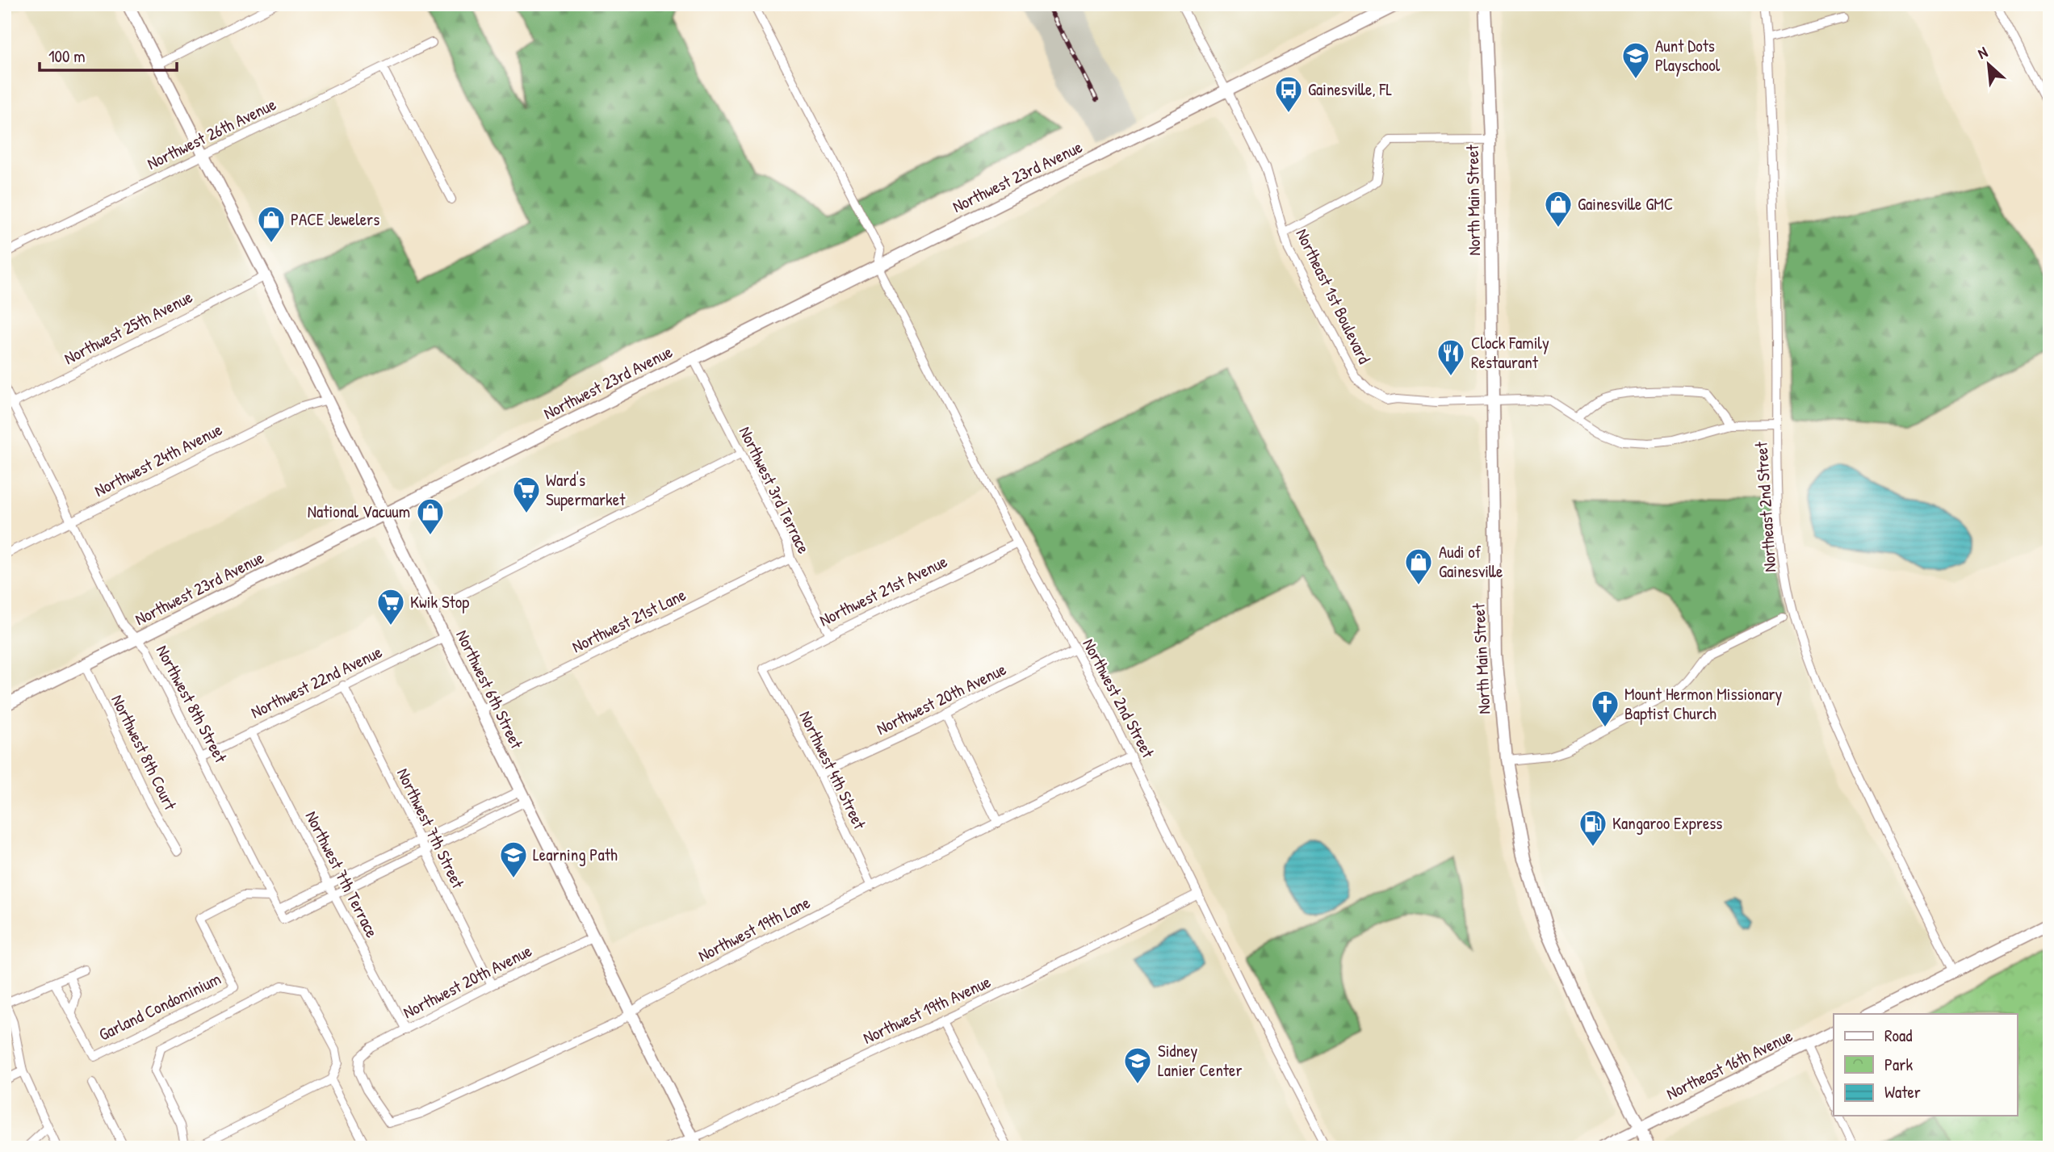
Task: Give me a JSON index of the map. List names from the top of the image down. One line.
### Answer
{"streets":{"main road":["Northwest 23rd Avenue","North Main Street","Northwest 6th Street","Northeast 16th Avenue"],"street":["Northwest 26th Avenue","Northeast 1st Boulevard","Northwest 25th Avenue","Northwest 24th Avenue","Northwest 3rd Terrace","Northeast 2nd Street","Northwest 21st Avenue","Northwest 21st Lane","Northwest 22nd Avenue","Northwest 2nd Street","Northwest 20th Avenue","Northwest 8th Street","Northwest 8th Court","Northwest 4th Street","Northwest 7th Street","Northwest 7th Terrace","Northwest 19th Lane","Garland Condominium","Northwest 19th Avenue"]},"crossings":[["Northwest 26th Avenue","Northwest 6th Street"],["Northwest 23rd Avenue","Northeast 1st Boulevard"],["Northwest 23rd Avenue","Northwest 3rd Terrace"],["Northwest 23rd Avenue","Northwest 6th Street"],["Northwest 23rd Avenue","Northwest 2nd Street"],["Northwest 23rd Avenue","Northwest 8th Street"],["Northwest 23rd Avenue","Northwest 8th Court"],["North Main Street","Northeast 1st Boulevard"],["North Main Street","Northeast 16th Avenue"],["Northeast 1st Boulevard","Northeast 2nd Street"],["Northwest 25th Avenue","Northwest 6th Street"],["Northwest 25th Avenue","Northwest 8th Street"],["Northwest 24th Avenue","Northwest 6th Street"],["Northwest 24th Avenue","Northwest 8th Street"],["Northwest 3rd Terrace","Northwest 21st Avenue"],["Northwest 3rd Terrace","Northwest 21st Lane"],["Northwest 21st Avenue","Northwest 2nd Street"],["Northwest 21st Avenue","Northwest 4th Street"],["Northwest 21st Lane","Northwest 6th Street"],["Northwest 22nd Avenue","Northwest 6th Street"],["Northwest 22nd Avenue","Northwest 8th Street"],["Northwest 22nd Avenue","Northwest 7th Street"],["Northwest 22nd Avenue","Northwest 7th Terrace"],["Northwest 6th Street","Northwest 20th Avenue"],["Northwest 6th Street","Northwest 19th Lane"],["Northwest 6th Street","Northwest 19th Avenue"],["Northwest 2nd Street","Northwest 20th Avenue"],["Northwest 2nd Street","Northwest 19th Lane"],["Northwest 2nd Street","Northwest 19th Avenue"],["Northwest 20th Avenue","Northwest 4th Street"],["Northwest 20th Avenue","Northwest 7th Street"],["Northwest 20th Avenue","Northwest 7th Terrace"],["Northwest 20th Avenue","Northwest 19th Lane"],["Northwest 8th Street","Northwest 7th Terrace"],["Northwest 8th Street","Garland Condominium"],["Northwest 4th Street","Northwest 19th Lane"]],"places":{"school or university":["Aunt Dots Playschool","Learning Path","Sidney Lanier Center"],"bus stop":["Gainesville, FL"],"shop":["Gainesville GMC","PACE Jewelers","National Vacuum","Audi of Gainesville"],"restaurant":["Clock Family Restaurant"],"supermarket":["Ward's Supermarket","Kwik Stop"],"church":["Mount Hermon Missionary Baptist Church"],"fuel station":["Kangaroo Express"]},"legend":["Road","Park","Water"],"scale_bar":"100 m","north":"top left"}
